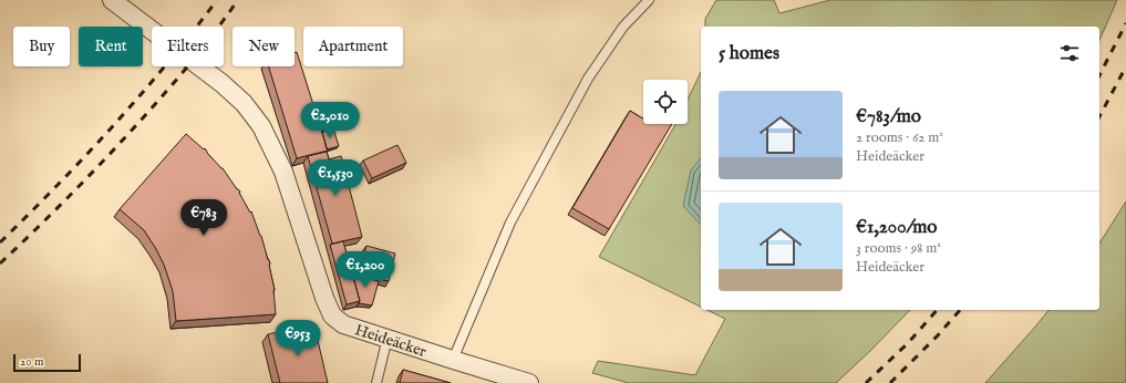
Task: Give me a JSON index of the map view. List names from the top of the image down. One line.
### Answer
{"streets":{"street":["Heideäcker"]},"scale_bar":"20 m","page":{"chip":["Buy","Rent","Filters","New","Apartment"],"heading":"5 homes","list":[{"name":"€783/mo","note":"2 rooms · 62 m² · Heideäcker"},{"name":"€1,200/mo","note":"3 rooms · 98 m² · Heideäcker"}],"price":["€2,010","€1,530","€783","€1,200","€953"],"scale":"20 m"}}
